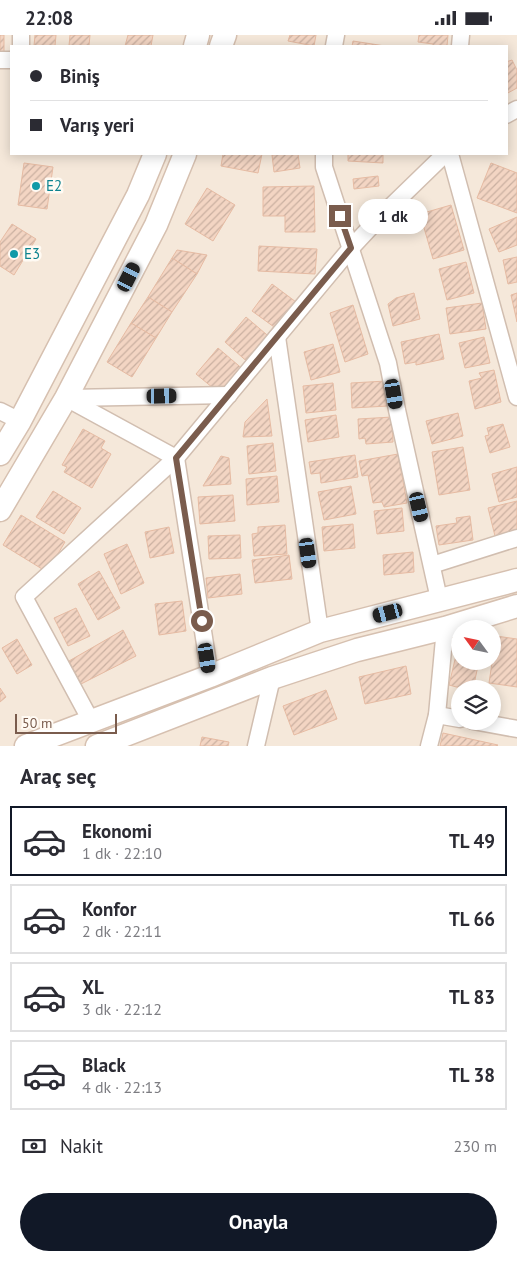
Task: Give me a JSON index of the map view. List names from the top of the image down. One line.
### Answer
{"places":["E2","E3"],"scale_bar":"50 m","north":"top left","page":{"status":"22:08","banner":["Biniş","Varış yeri"],"bubble":"1 dk","scale":"50 m","heading":"Araç seç","list":[{"name":"Ekonomi","note":"1 dk · 22:10","value":"TL 49"},{"name":"Konfor","note":"2 dk · 22:11","value":"TL 66"},{"name":"XL","note":"3 dk · 22:12","value":"TL 83"},{"name":"Black","note":"4 dk · 22:13","value":"TL 38"}],"pay":["Nakit","230 m"],"buttons":"Onayla"}}
